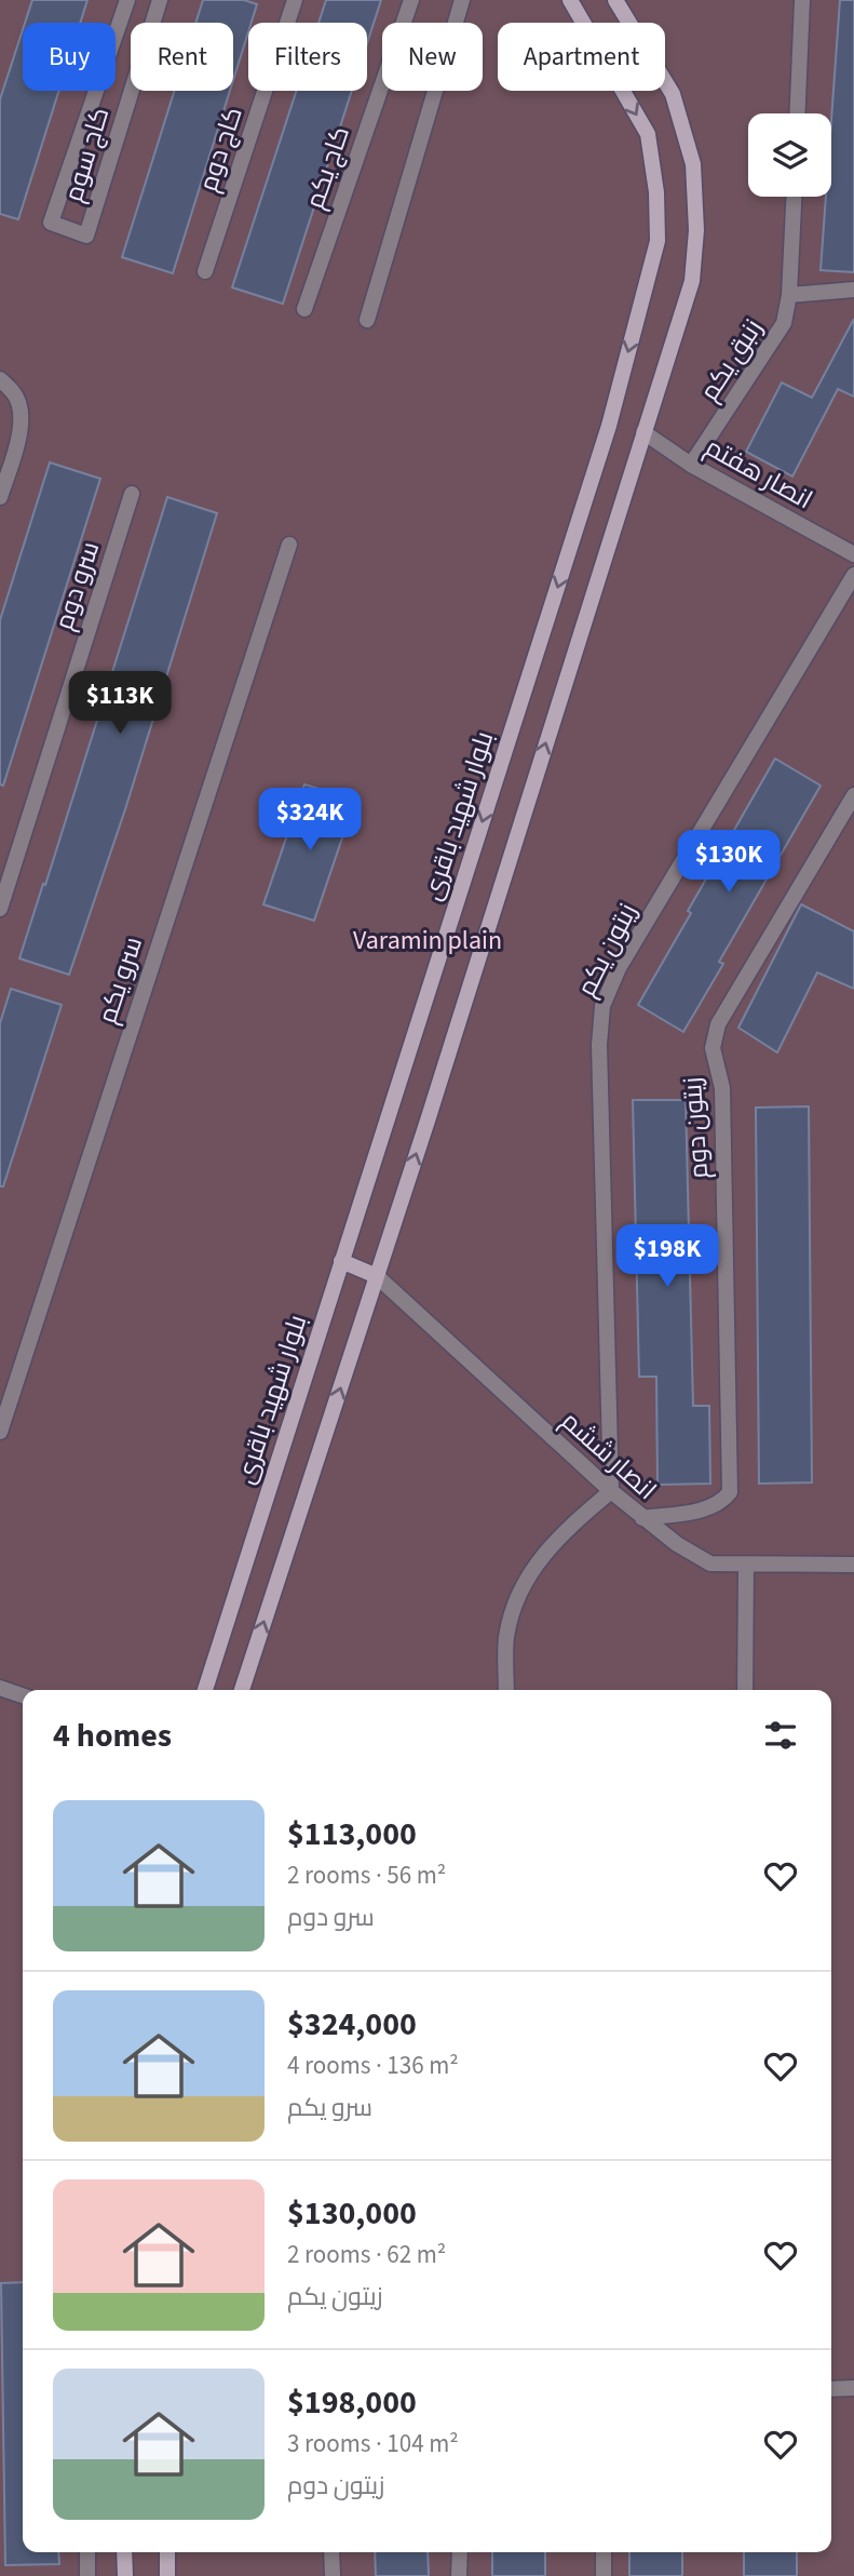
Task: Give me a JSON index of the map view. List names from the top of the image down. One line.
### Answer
{"streets":{"street":["کاج دوم","کاج سوم","کاج یکم","زنبق یکم","انصار هفتم","سرو دوم","بلوار شهید باقری","زیتون یکم","سرو یکم","زیتون دوم","انصار ششم"]},"crossings":[["زنبق یکم","انصار هفتم"],["زیتون یکم","انصار ششم"],["زیتون دوم","انصار ششم"]],"parks":["Varamin plain"],"page":{"chip":["Buy","Rent","Filters","New","Apartment"],"price":["$113K","$324K","$130K","$198K"],"heading":"4 homes","list":[{"name":"$113,000","note":"2 rooms · 56 m² · سرو دوم"},{"name":"$324,000","note":"4 rooms · 136 m² · سرو یکم"},{"name":"$130,000","note":"2 rooms · 62 m² · زیتون یکم"},{"name":"$198,000","note":"3 rooms · 104 m² · زیتون دوم"}]}}
